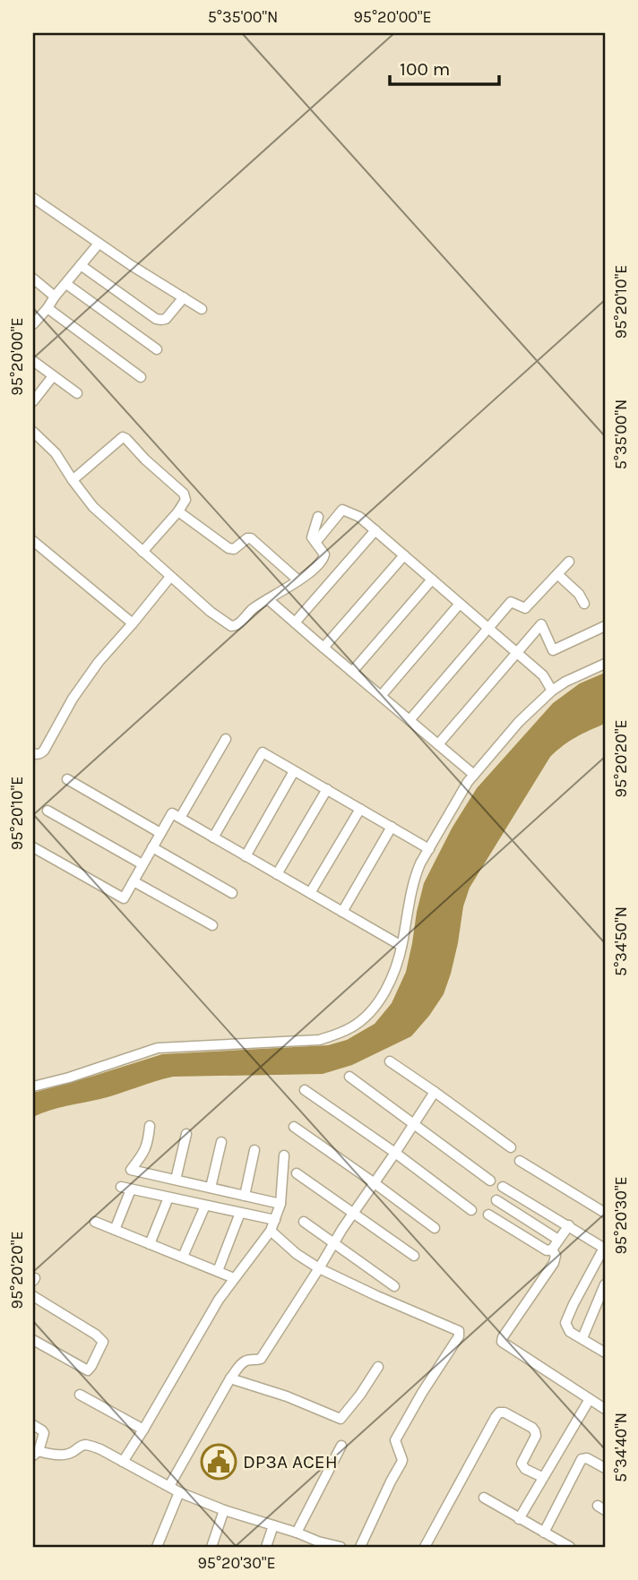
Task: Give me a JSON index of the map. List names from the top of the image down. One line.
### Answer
{"places":{"public building":["DP3A ACEH"]},"scale_bar":"100 m","coordinates":["5°35'00\"N","95°20'00\"E","95°20'10\"E","95°20'20\"E","5°34'50\"N","95°20'30\"E","5°34'40\"N"]}
